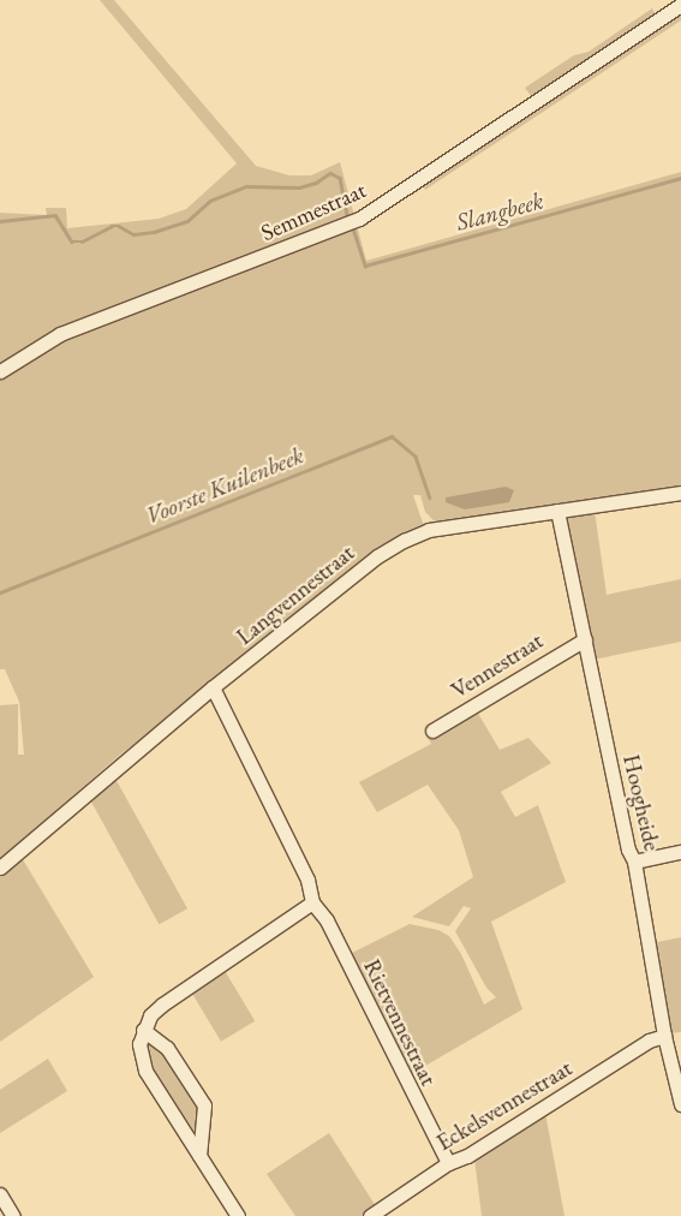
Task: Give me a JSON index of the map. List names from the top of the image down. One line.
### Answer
{"streets":{"street":["Semmestraat","Langvennestraat","Vennestraat","Hoogheide","Rietvennestraat","Eckelsvennestraat"]},"crossings":[["Langvennestraat","Hoogheide"],["Langvennestraat","Rietvennestraat"],["Vennestraat","Hoogheide"],["Hoogheide","Eckelsvennestraat"],["Rietvennestraat","Eckelsvennestraat"]],"water":["Slangbeek","Voorste Kuilenbeek"]}
